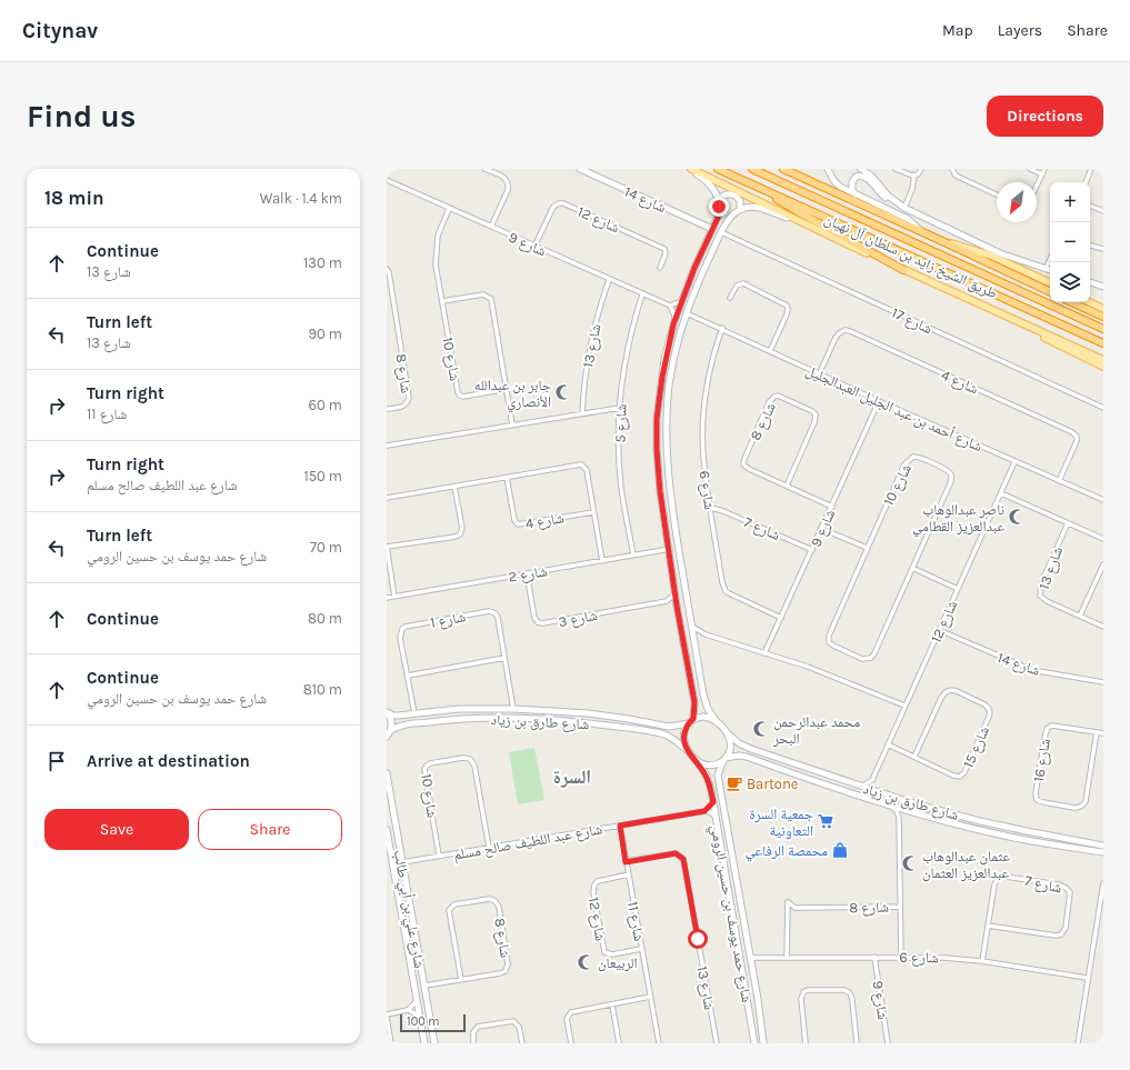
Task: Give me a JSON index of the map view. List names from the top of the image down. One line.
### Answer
{"streets":{"highway":["طريق الشيخ زايد بن سلطان آل نهيان"],"street":["شارع 14","شارع 12","شارع 9","شارع 17","شارع 13","شارع 10","شارع 8","شارع 4","شارع أحمد بن عبد الجليل العبدالجليل","شارع 5","شارع 6","شارع 7","شارع 2","شارع 3","شارع 1","شارع طارق بن زياد","شارع 15","شارع 16","شارع عبد اللطيف صالح مسلم","شارع علي بن أبي طالب","شارع حمد يوسف بن حسين الرومي","شارع 11"]},"crossings":[["شارع 14","شارع 12"],["شارع 12","شارع 9"],["شارع 12","شارع أحمد بن عبد الجليل العبدالجليل"],["شارع 12","شارع 15"],["شارع 12","شارع 11"],["شارع 9","شارع 13"],["شارع 9","شارع 10"],["شارع 9","شارع 8"],["شارع 9","شارع أحمد بن عبد الجليل العبدالجليل"],["شارع 9","شارع 5"],["شارع 9","شارع 6"],["شارع 9","شارع 7"],["شارع 13","شارع 11"],["شارع 10","شارع عبد اللطيف صالح مسلم"],["شارع 8","شارع 6"],["شارع 8","شارع طارق بن زياد"],["شارع 8","شارع علي بن أبي طالب"],["شارع 4","شارع أحمد بن عبد الجليل العبدالجليل"],["شارع أحمد بن عبد الجليل العبدالجليل","شارع 6"],["شارع 5","شارع 2"],["شارع 6","شارع 7"],["شارع 6","شارع حمد يوسف بن حسين الرومي"],["شارع 2","شارع 3"],["شارع 1","شارع طارق بن زياد"],["شارع طارق بن زياد","شارع حمد يوسف بن حسين الرومي"],["شارع عبد اللطيف صالح مسلم","شارع علي بن أبي طالب"],["شارع عبد اللطيف صالح مسلم","شارع 11"]],"districts":["السرة"],"places":{"mosque":["جابر بن عبدالله الأنصاري","ناصر عبدالوهاب عبدالعزيز القطامي","محمد عبدالرحمن البحر","عثمان عبدالوهاب عبدالعزيز العثمان","الربيعان"],"cafe":["Bartone"],"supermarket":["جمعية السرة التعاونية"],"shop":["محمصة الرفاعي"]},"scale_bar":"100 m","north":"bottom left","page":{"header":"Citynav","nav":["Map","Layers","Share"],"buttons":["Directions",["Save","Share"]],"title":"Find us","heading":["18 min","Walk · 1.4 km"],"map_buttons":["+","−"],"list":[["Continue","شارع 13","130 m"],["Turn left","شارع 13","90 m"],["Turn right","شارع 11","60 m"],["Turn right","شارع عبد اللطيف صالح مسلم","150 m"],["Turn left","شارع حمد يوسف بن حسين الرومي","70 m"],["Continue","80 m"],["Continue","شارع حمد يوسف بن حسين الرومي","810 m"],"Arrive at destination"],"scale":"100 m"}}
